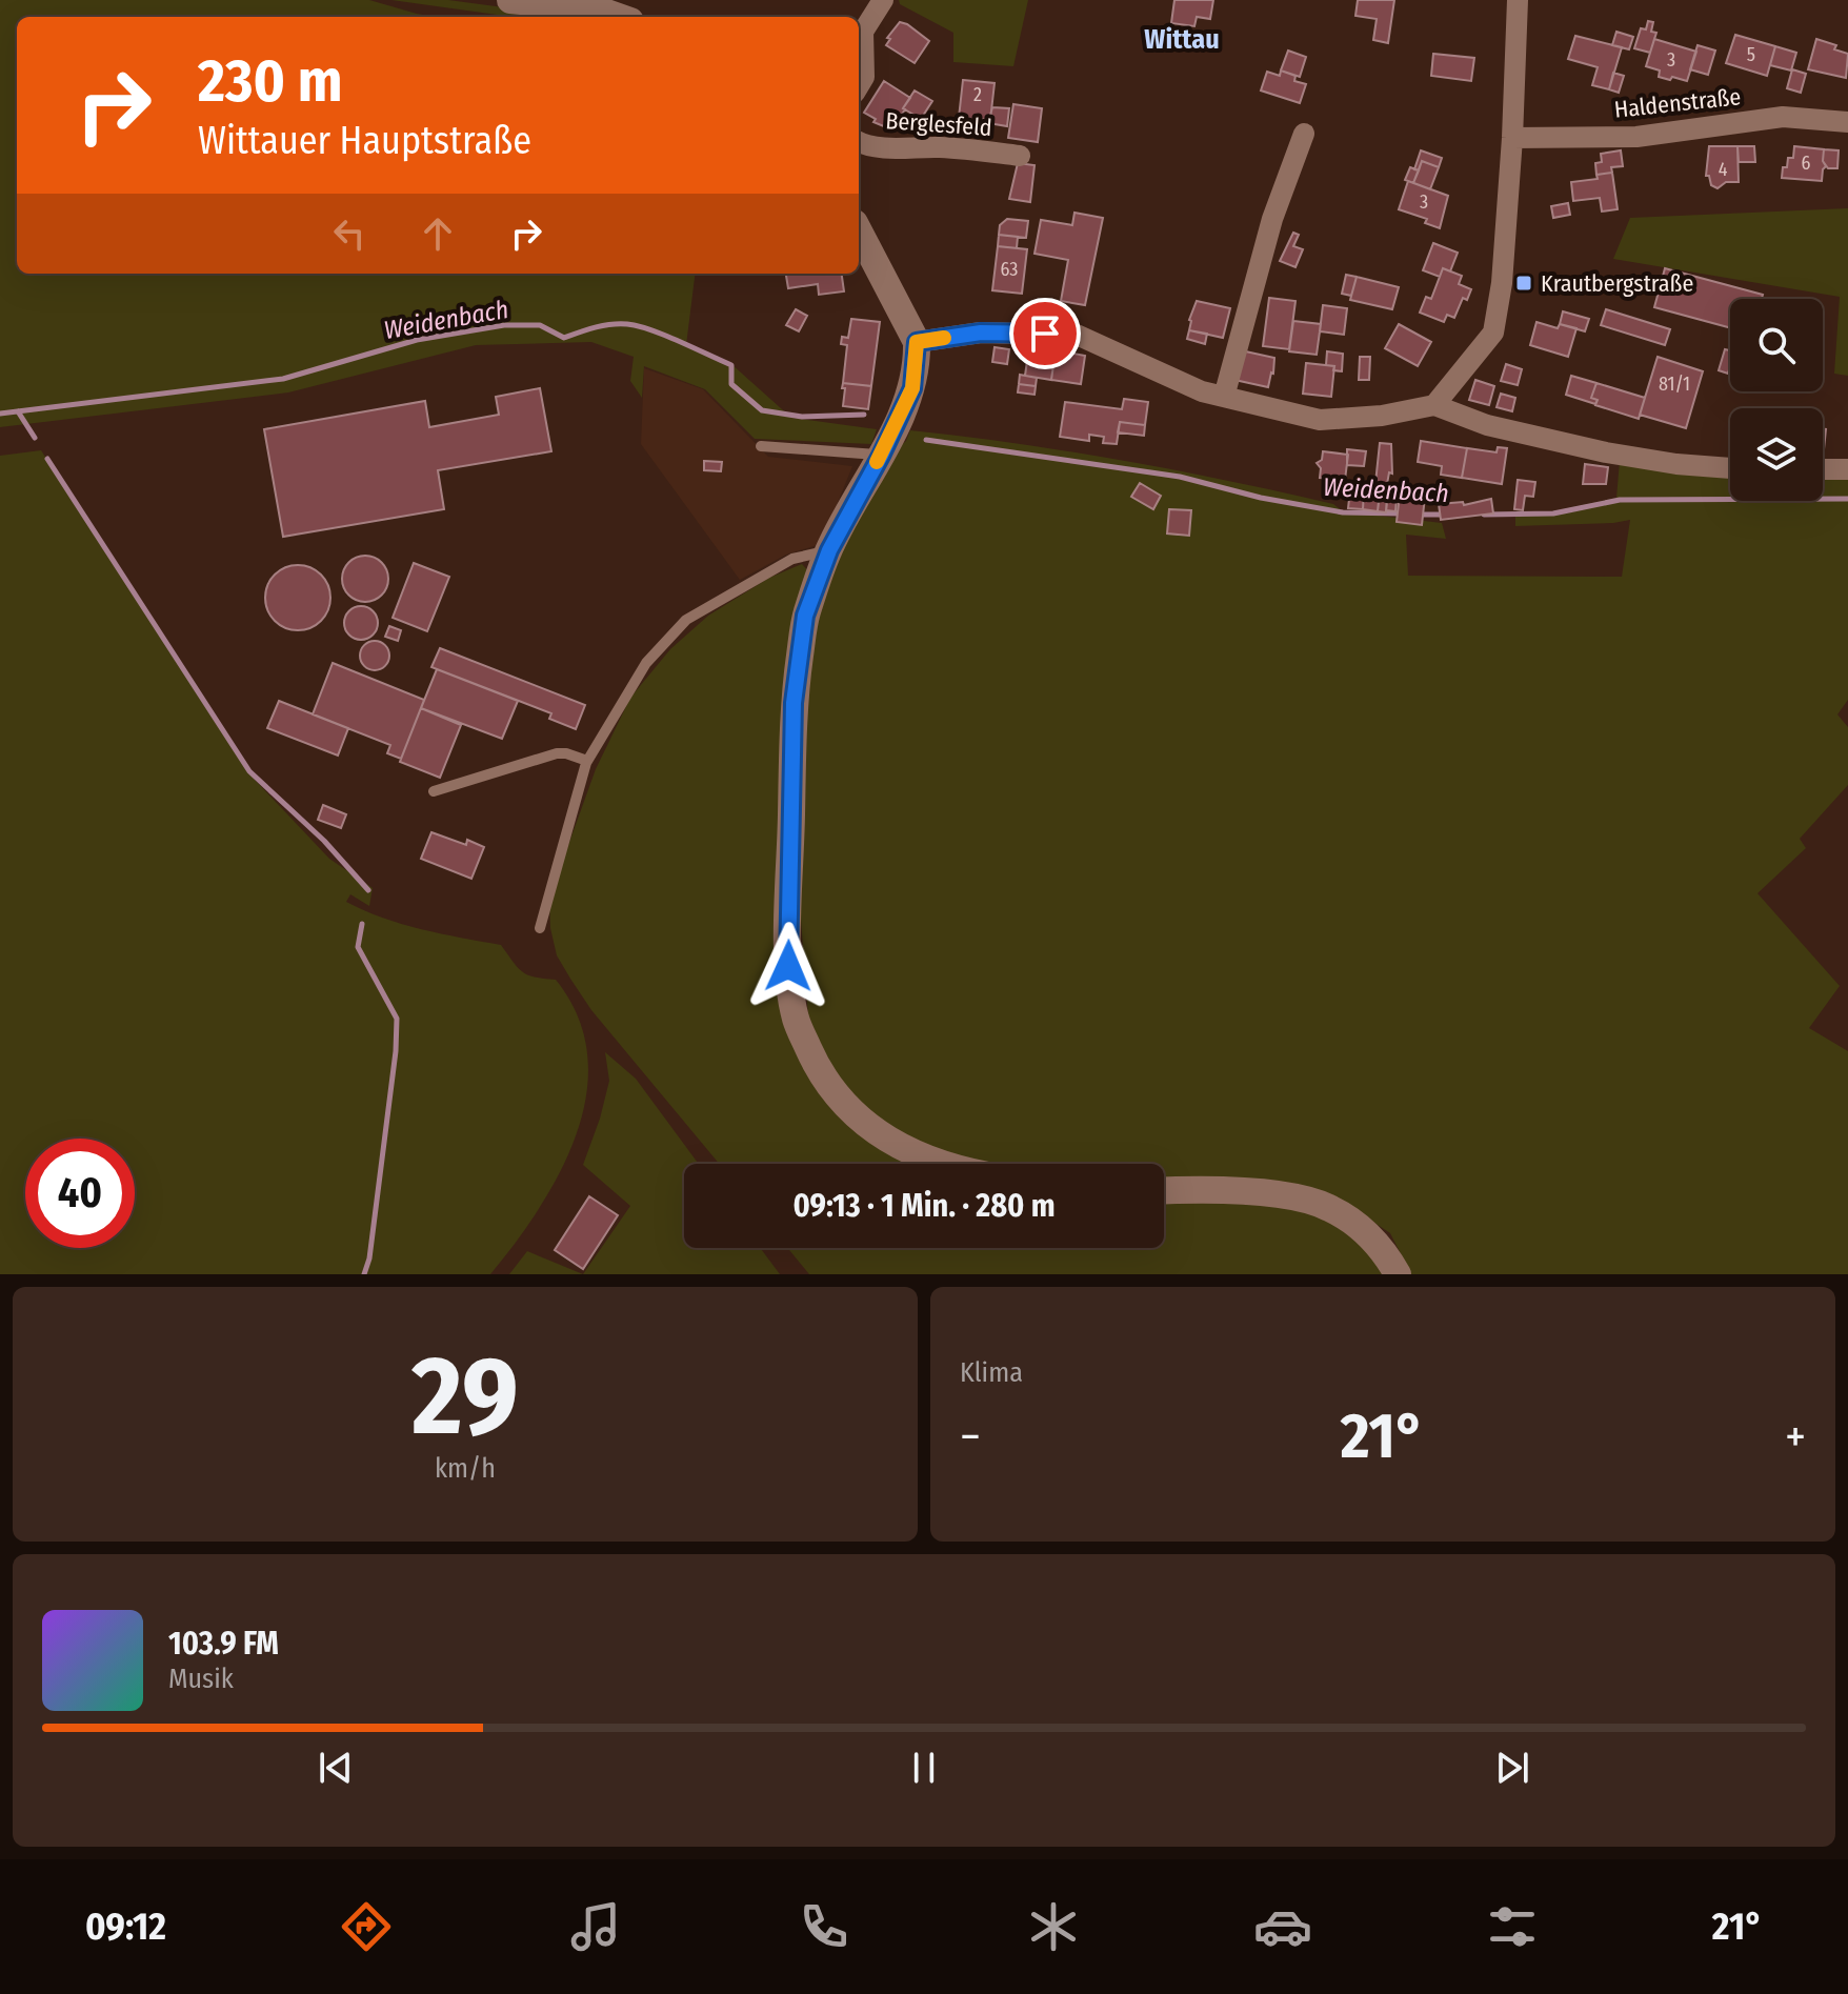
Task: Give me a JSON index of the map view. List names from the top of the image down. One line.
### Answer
{"streets":{"street":["Haldenstraße","Berglesfeld"]},"districts":["Wittau"],"water":["Weidenbach"],"places":{"transit":["Krautbergstraße"]},"house_numbers":["5","3","2","6","4","3","63","81/1"],"page":{"turn":["230 m","Wittauer Hauptstraße"],"limit":"40","trip":"09:13 · 1 Min. · 280 m","tile":[["29","km/h"],"Klima"],"heat":["−","21°","+"],"song":["103.9 FM","Musik"],"tabs":["09:12","21°"]}}
